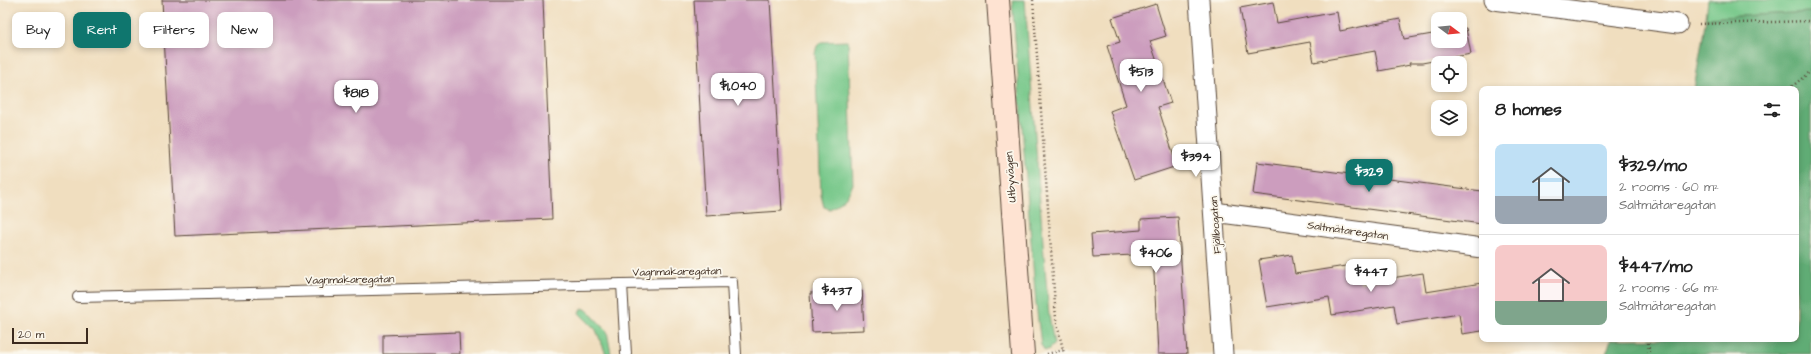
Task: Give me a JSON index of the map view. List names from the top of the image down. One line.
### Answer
{"streets":{"street":["Utbyvägen","Fjällbogatan","Saltmätaregatan"],"lane":["Vagnmakaregatan"]},"crossings":[["Fjällbogatan","Saltmätaregatan"]],"scale_bar":"20 m","north":"right","page":{"chip":["Buy","Rent","Filters","New"],"price":["$513","$1,040","$818","$394","$329","$406","$447","$437"],"heading":"8 homes","list":[{"name":"$329/mo","note":"2 rooms · 60 m² · Saltmätaregatan"},{"name":"$447/mo","note":"2 rooms · 66 m² · Saltmätaregatan"}],"scale":"20 m"}}
